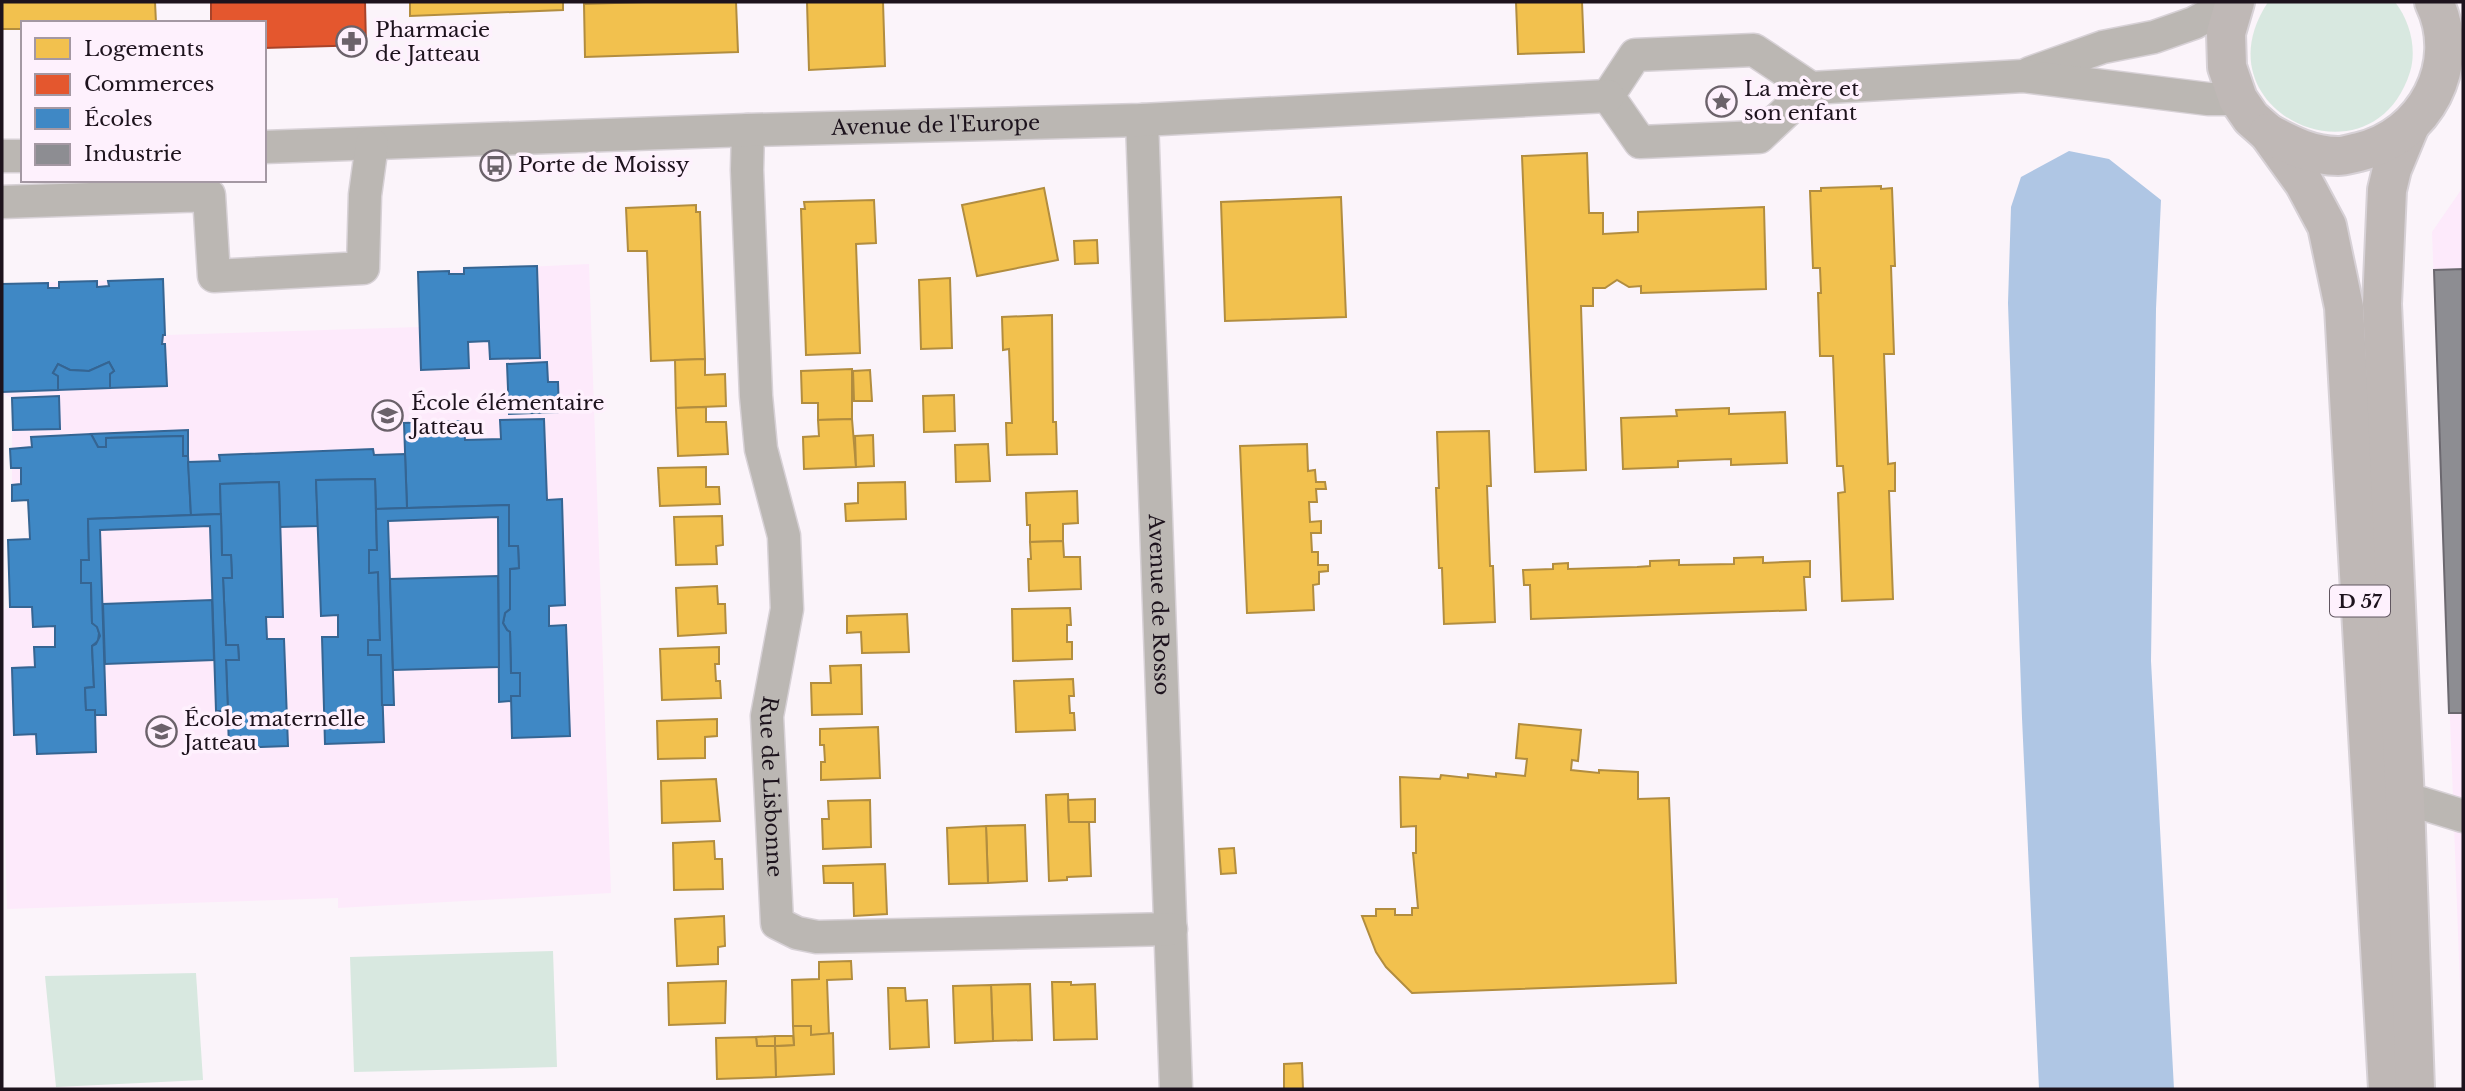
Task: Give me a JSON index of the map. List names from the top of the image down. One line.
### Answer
{"streets":{"main road":["D 57"],"street":["Avenue de l'Europe","Avenue de Rosso","Rue de Lisbonne"]},"crossings":[["Avenue de l'Europe","Avenue de Rosso"],["Avenue de l'Europe","Rue de Lisbonne"],["Avenue de Rosso","Rue de Lisbonne"]],"places":{"pharmacy":["Pharmacie de Jatteau"],"place":["La mère et son enfant"],"bus stop":["Porte de Moissy"],"school or university":["École élémentaire Jatteau","École maternelle Jatteau"]},"legend":["Logements","Commerces","Écoles","Industrie"]}
